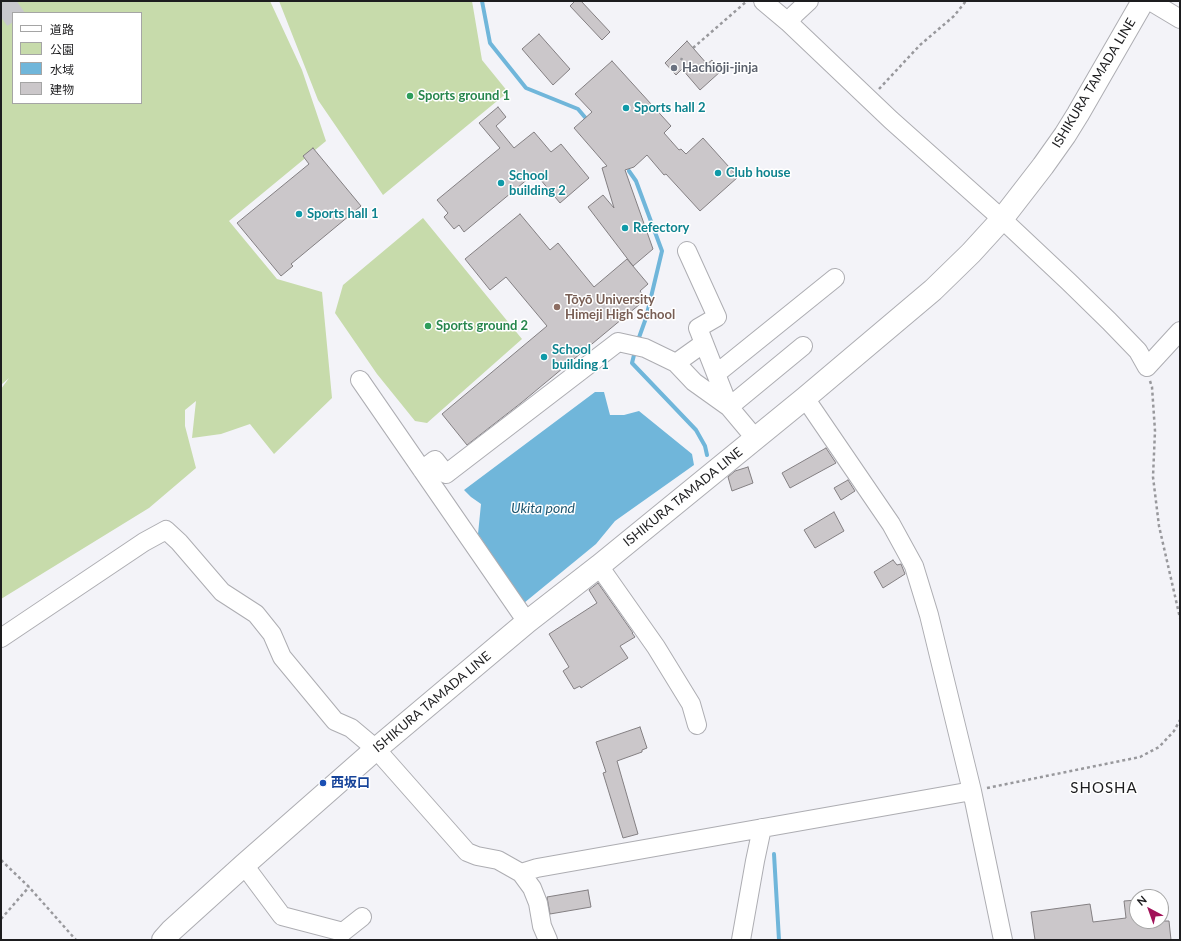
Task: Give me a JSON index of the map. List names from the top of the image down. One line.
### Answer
{"streets":{"main road":["ISHIKURA TAMADA LINE"]},"districts":["SHOSHA"],"water":["Ukita pond"],"places":["Hachiōji-jinja","Sports ground 1","Sports hall 2","Club house","School building 2","Sports hall 1","Refectory","Tōyō University Himeji High School","Sports ground 2","School building 1","西坂口"],"legend":["道路","公園","水域","建物"],"north":"top left"}
